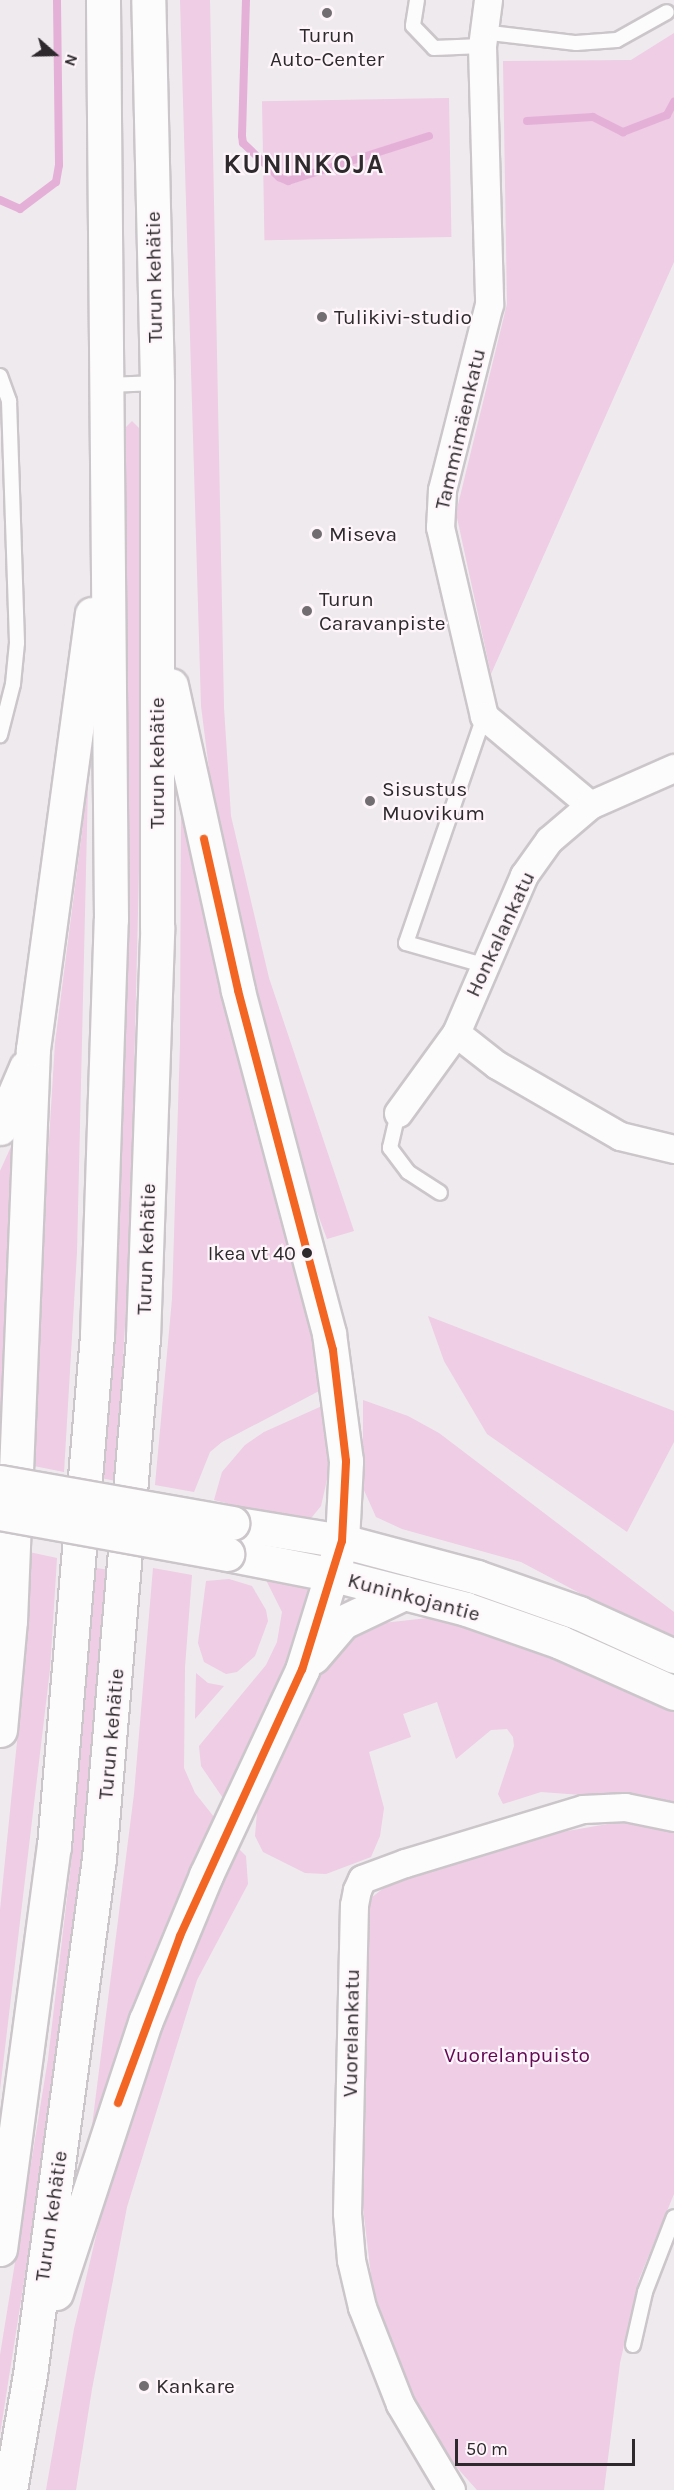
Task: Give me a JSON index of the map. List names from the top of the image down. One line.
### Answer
{"streets":{"main road":["Turun kehätie","Kuninkojantie"],"street":["Tammimäenkatu","Honkalankatu","Vuorelankatu"]},"districts":["KUNINKOJA"],"parks":["Vuorelanpuisto"],"places":["Turun Auto-Center","Tulikivi-studio","Miseva","Turun Caravanpiste","Sisustus Muovikum","Ikea vt 40","Kankare"],"scale_bar":"50 m","north":"right"}
